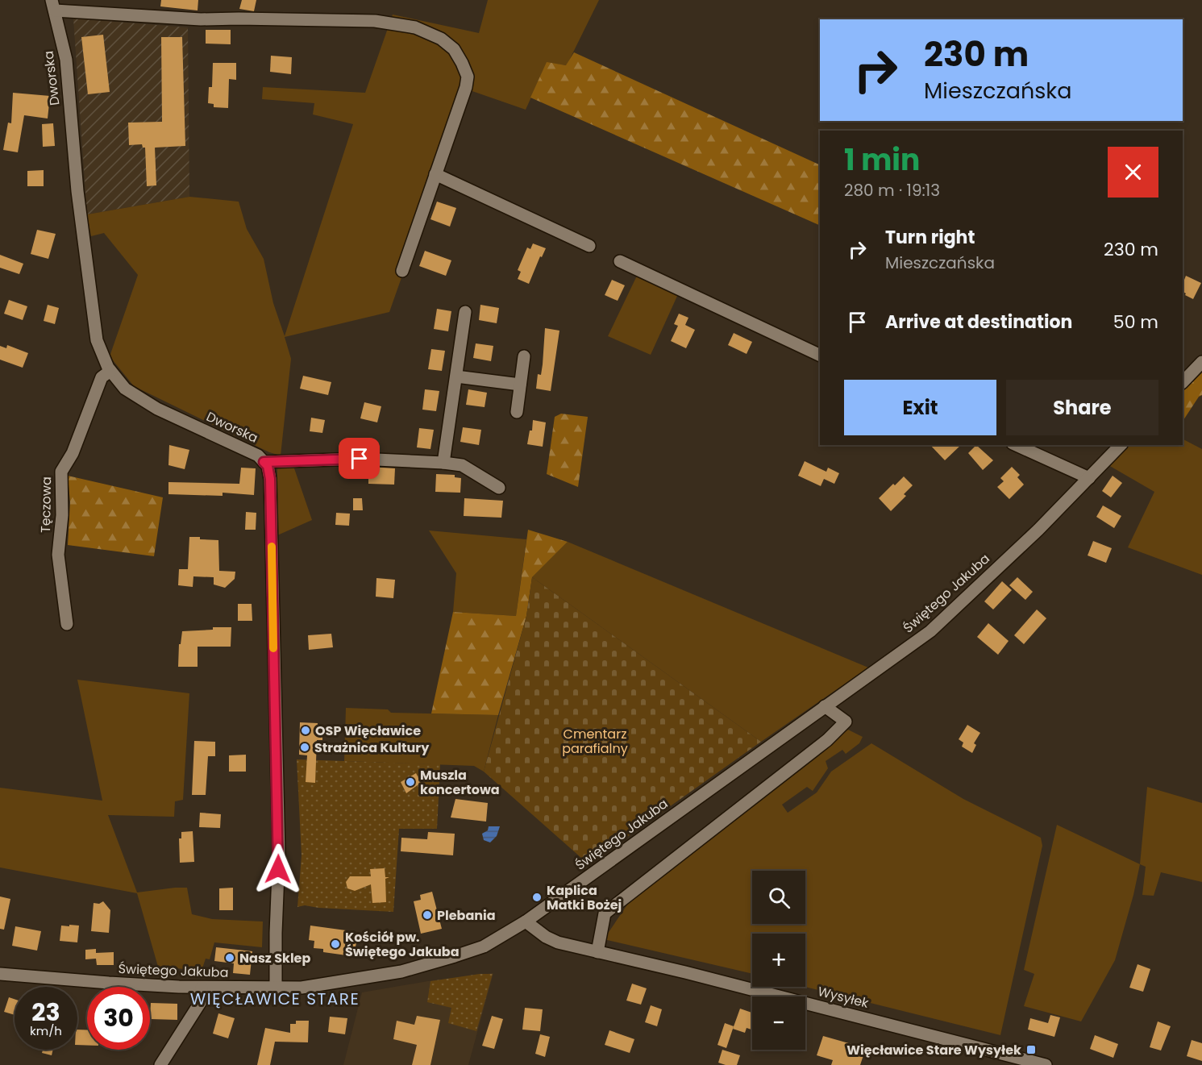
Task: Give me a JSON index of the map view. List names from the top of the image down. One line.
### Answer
{"streets":{"street":["Dworska","Tęczowa","Świętego Jakuba","Wysyłek"]},"crossings":[["Dworska","Tęczowa"],["Dworska","Świętego Jakuba"],["Świętego Jakuba","Wysyłek"]],"districts":["WIĘCŁAWICE STARE"],"parks":["Cmentarz parafialny"],"places":{"other":["OSP Więcławice","Strażnica Kultury","Muszla koncertowa","Kaplica Matki Bożej","Plebania","Kościół pw. Świętego Jakuba","Nasz Sklep"],"transit":["Więcławice Stare Wysyłek"]},"page":{"turn":["230 m","Mieszczańska"],"heading":["1 min","280 m · 19:13"],"list":[{"name":"Turn right","note":"Mieszczańska","value":"230 m"},{"name":"Arrive at destination","value":"50 m"}],"buttons":["Exit","Share"],"map_buttons":["+","−"],"speed":"23 km/h","limit":"30"}}
